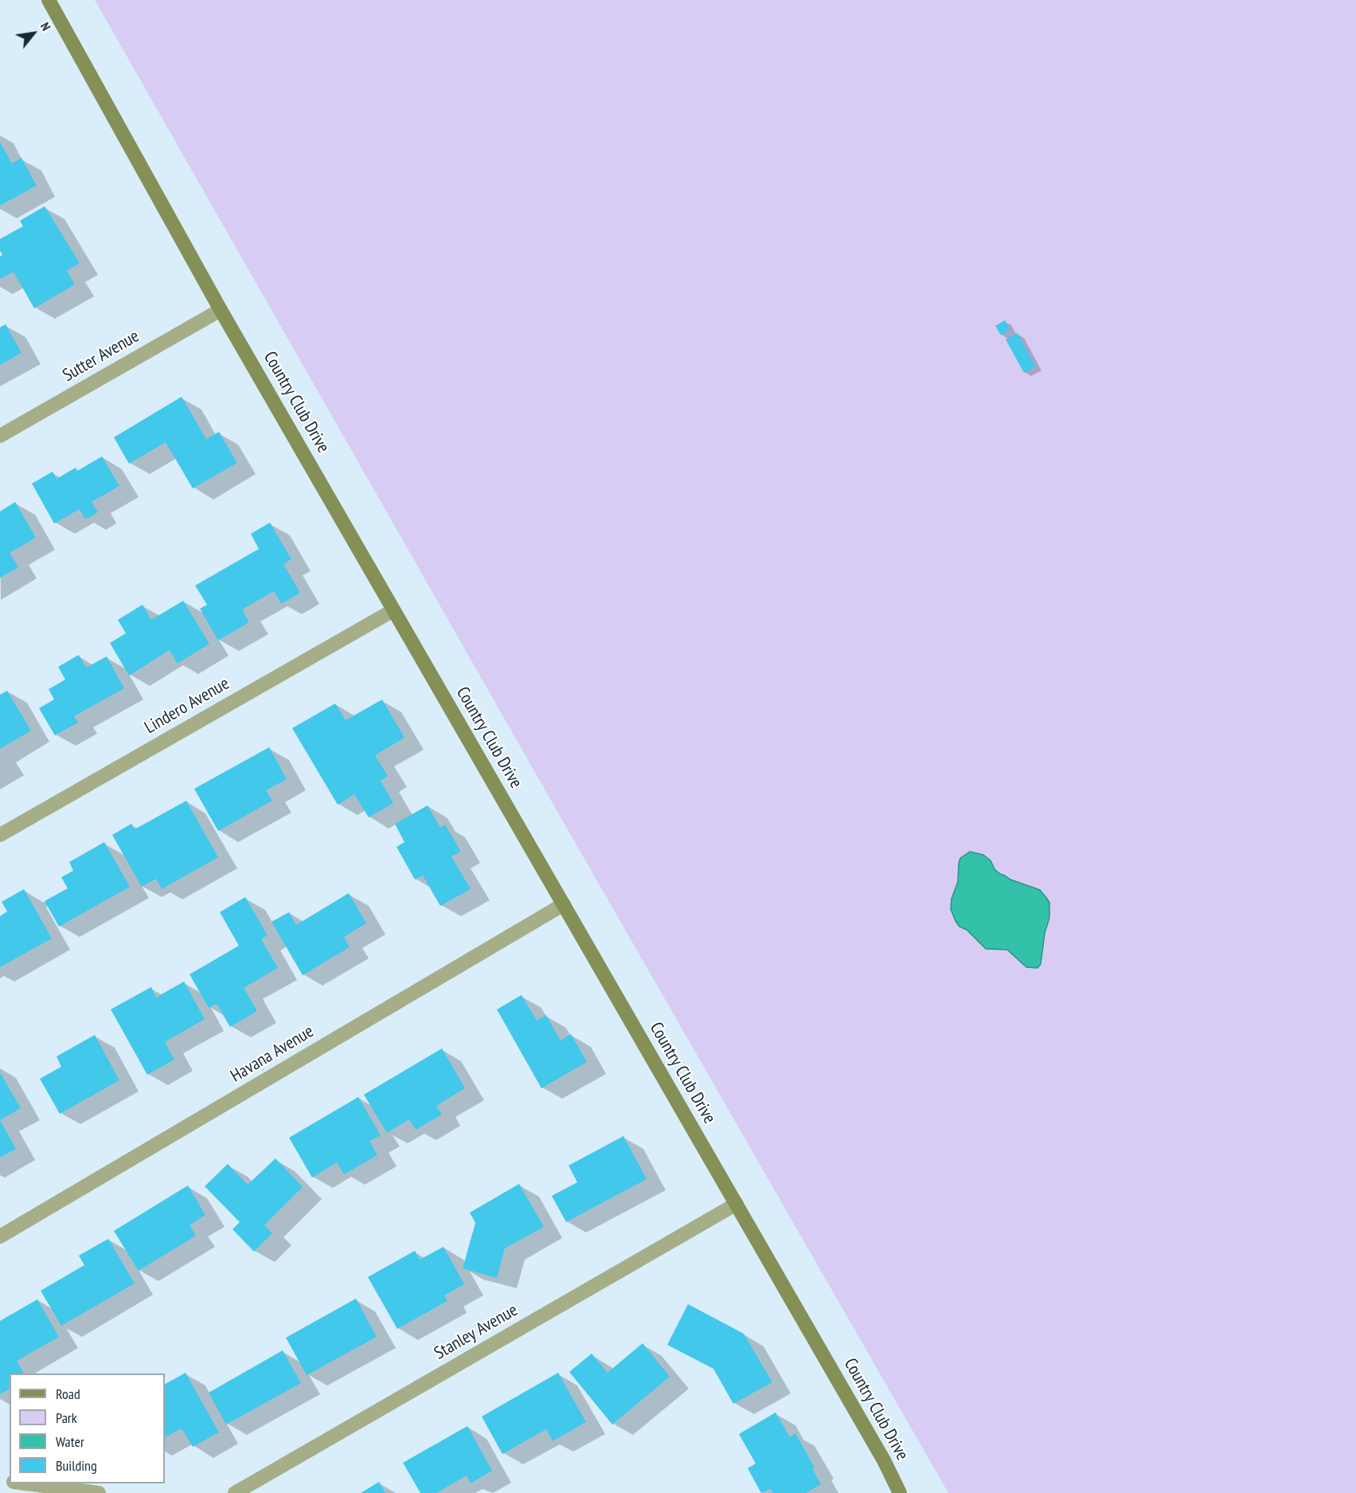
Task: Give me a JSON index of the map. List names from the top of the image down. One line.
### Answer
{"streets":{"street":["Sutter Avenue","Country Club Drive","Lindero Avenue","Havana Avenue","Stanley Avenue"]},"crossings":[["Sutter Avenue","Country Club Drive"],["Country Club Drive","Lindero Avenue"],["Country Club Drive","Havana Avenue"],["Country Club Drive","Stanley Avenue"]],"legend":["Road","Park","Water","Building"],"north":"top right"}
